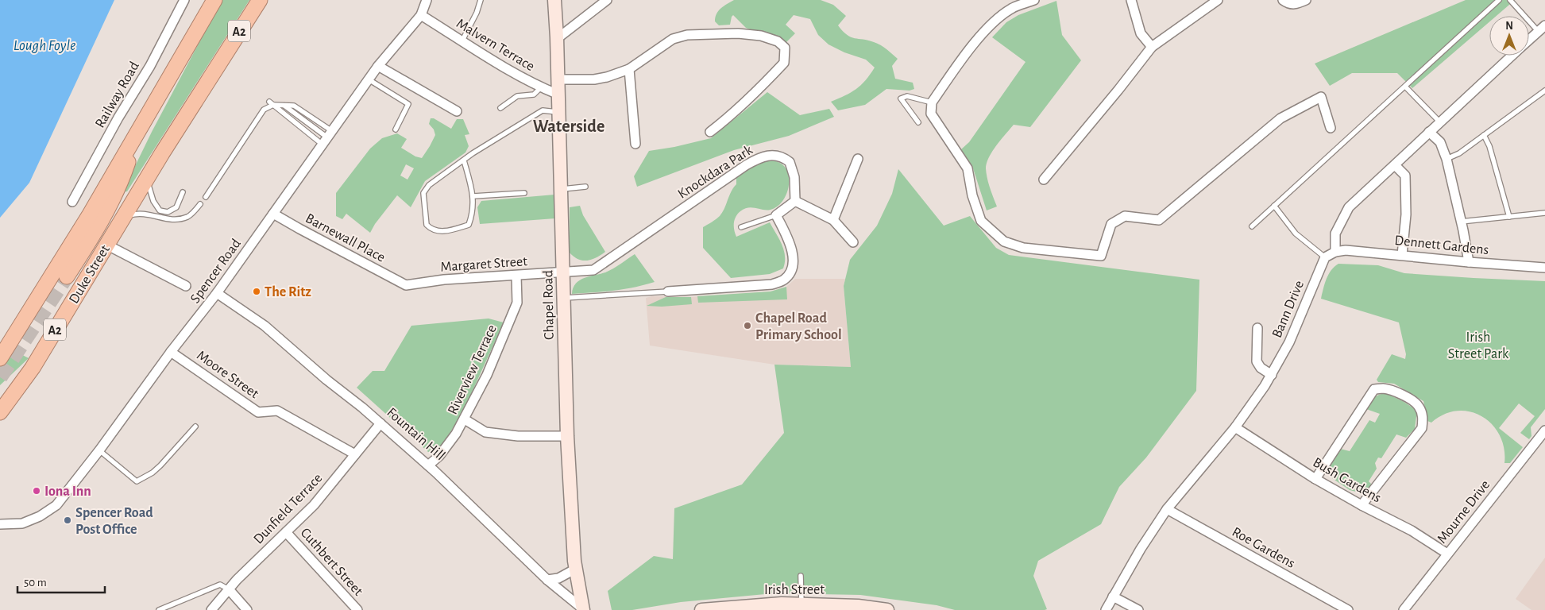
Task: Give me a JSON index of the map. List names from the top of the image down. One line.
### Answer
{"streets":{"highway":["A2","Duke Street"],"main road":["Chapel Road","Irish Street"],"street":["Malvern Terrace","Railway Road","Knockdara Park","Barnewall Place","Dennett Gardens","Margaret Street","Spencer Road","Bann Drive","Riverview Terrace","Moore Street","Fountain Hill","Bush Gardens","Dunfield Terrace","Mourne Drive","Roe Gardens","Cuthbert Street"]},"crossings":[["Malvern Terrace","Spencer Road"],["Malvern Terrace","Chapel Road"],["Knockdara Park","Margaret Street"],["Knockdara Park","Chapel Road"],["Barnewall Place","Margaret Street"],["Barnewall Place","Spencer Road"],["Margaret Street","Chapel Road"],["Margaret Street","Riverview Terrace"],["Spencer Road","Moore Street"],["Spencer Road","Fountain Hill"],["Chapel Road","Fountain Hill"],["Bann Drive","Bush Gardens"],["Bann Drive","Roe Gardens"],["Riverview Terrace","Fountain Hill"],["Moore Street","Dunfield Terrace"],["Fountain Hill","Dunfield Terrace"],["Bush Gardens","Mourne Drive"],["Dunfield Terrace","Cuthbert Street"]],"districts":["Waterside"],"water":["Lough Foyle"],"parks":["Irish Street Park"],"places":["The Ritz","Chapel Road Primary School","Iona Inn","Spencer Road Post Office"],"scale_bar":"50 m","north":"top"}
